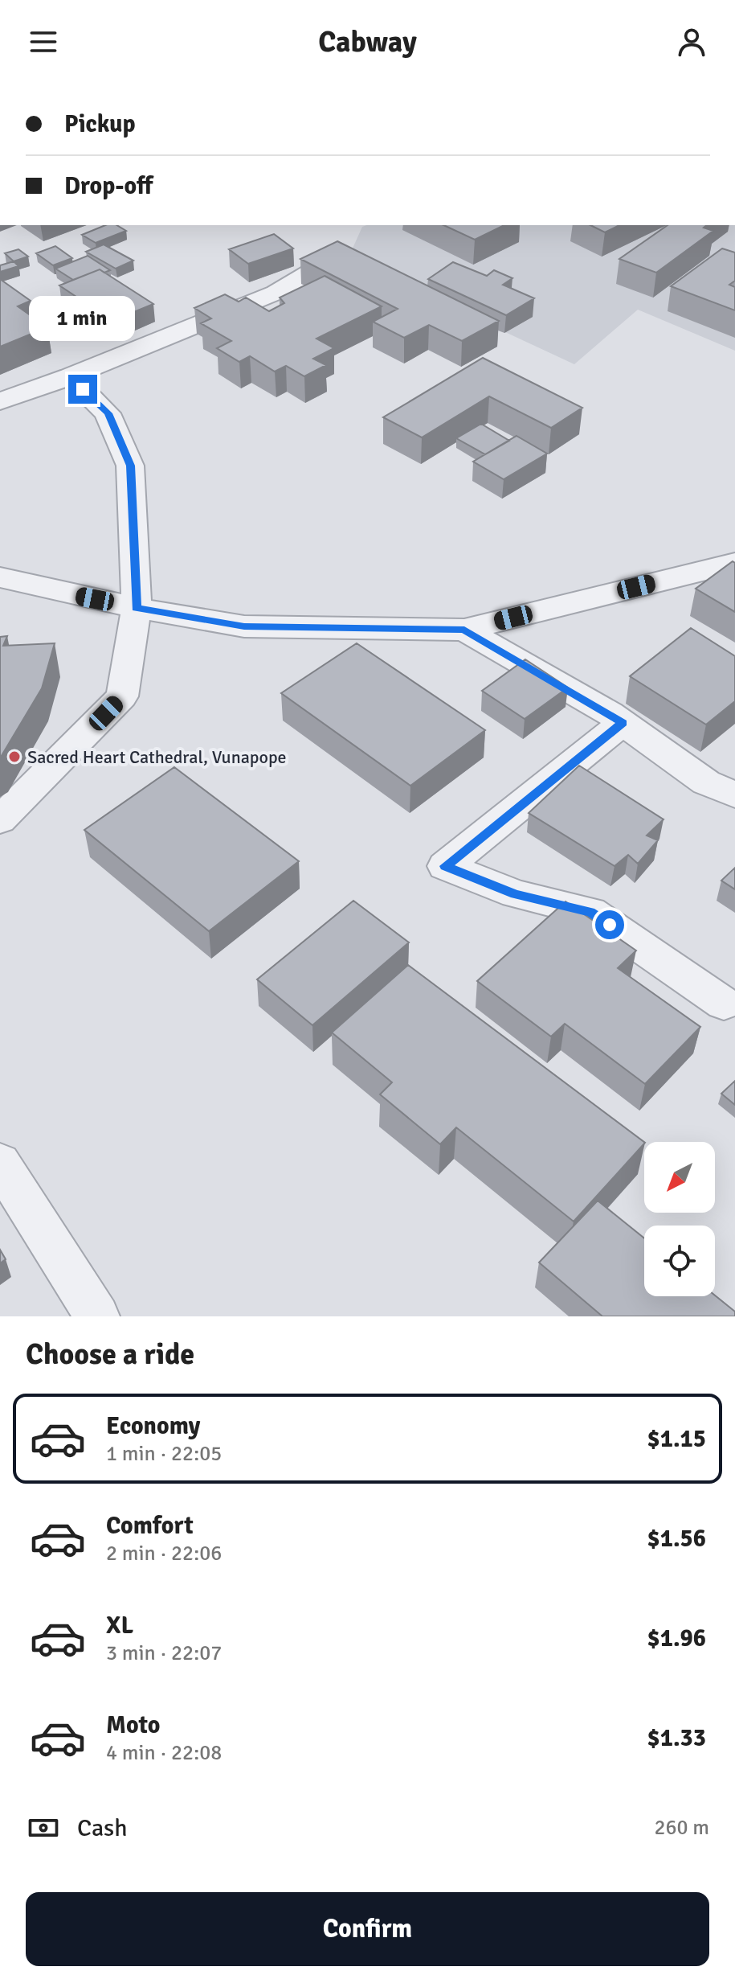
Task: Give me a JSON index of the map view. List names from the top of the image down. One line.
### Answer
{"places":["Sacred Heart Cathedral, Vunapope"],"north":"bottom left","page":{"header":"Cabway","banner":["Pickup","Drop-off"],"bubble":"1 min","heading":"Choose a ride","list":[{"name":"Economy","note":"1 min · 22:05","value":"$1.15"},{"name":"Comfort","note":"2 min · 22:06","value":"$1.56"},{"name":"XL","note":"3 min · 22:07","value":"$1.96"},{"name":"Moto","note":"4 min · 22:08","value":"$1.33"}],"pay":["Cash","260 m"],"buttons":"Confirm"}}
